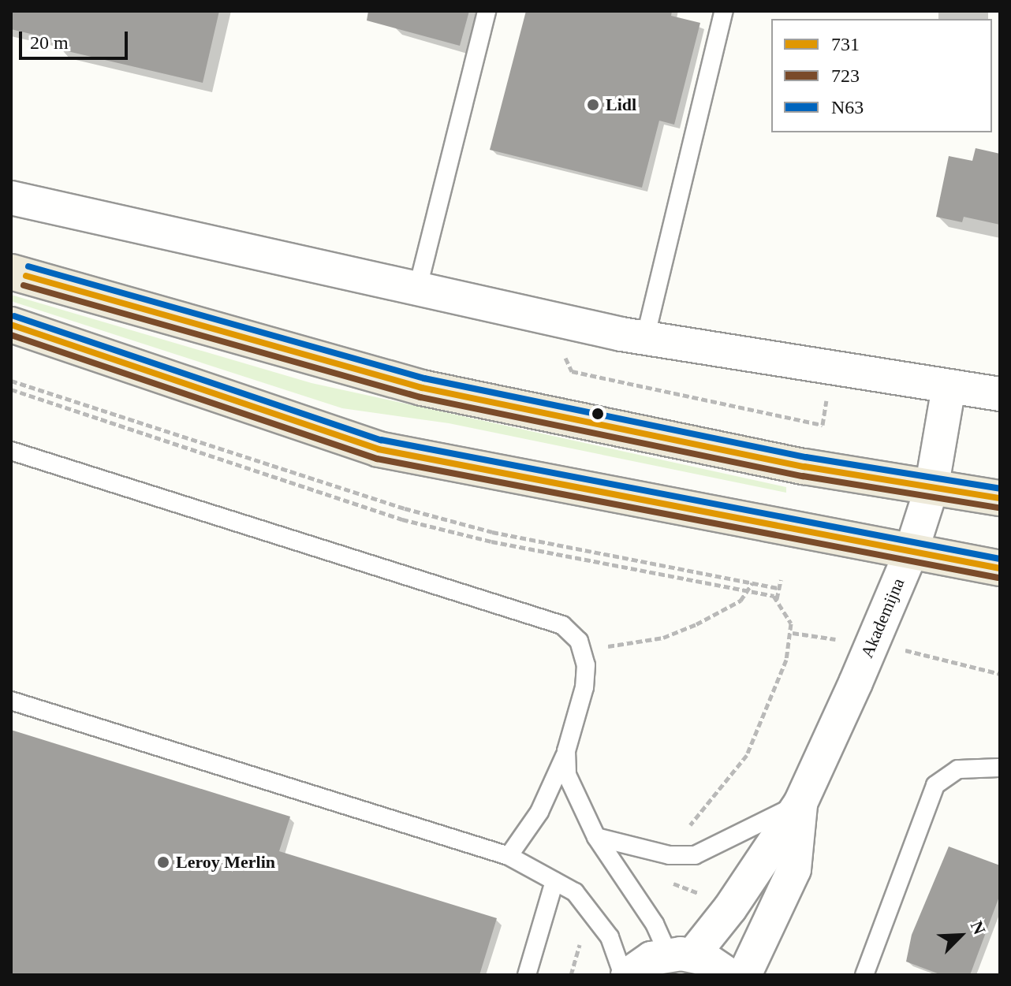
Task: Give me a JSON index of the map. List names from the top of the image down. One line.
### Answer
{"streets":{"street":["Akademijna"]},"places":["Lidl","Leroy Merlin"],"lines":["transit line N63","transit line 731","transit line 723"],"legend":["731","723","N63"],"scale_bar":"20 m","north":"top right"}
